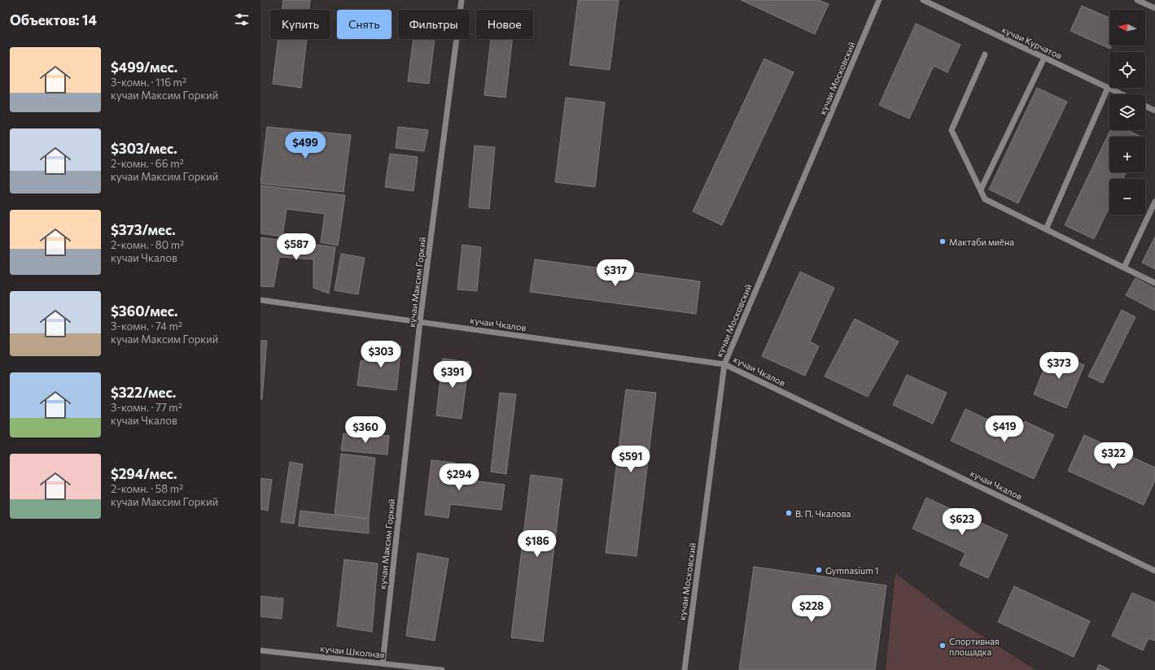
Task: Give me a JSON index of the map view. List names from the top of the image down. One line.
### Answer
{"streets":{"street":["кучаи Курчатов","кучаи Московский","кучаи Максим Горкий","кучаи Чкалов","кучаи Школная"]},"crossings":[["кучаи Московский","кучаи Чкалов"],["кучаи Максим Горкий","кучаи Чкалов"],["кучаи Максим Горкий","кучаи Школная"]],"places":["Мактаби миёна","В. П. Чкалова","Gymnasium 1","Спортивная площадка"],"north":"left","page":{"heading":"Объектов: 14","map_buttons":["+","−"],"chip":["Купить","Снять","Фильтры","Новое"],"list":[{"name":"$499/мес.","note":"3-комн. · 116 m² · кучаи Максим Горкий"},{"name":"$303/мес.","note":"2-комн. · 66 m² · кучаи Максим Горкий"},{"name":"$373/мес.","note":"2-комн. · 80 m² · кучаи Чкалов"},{"name":"$360/мес.","note":"3-комн. · 74 m² · кучаи Максим Горкий"},{"name":"$322/мес.","note":"3-комн. · 77 m² · кучаи Чкалов"},{"name":"$294/мес.","note":"2-комн. · 58 m² · кучаи Максим Горкий"}],"price":["$499","$587","$317","$303","$373","$391","$419","$360","$322","$591","$294","$623","$186","$228"]}}
